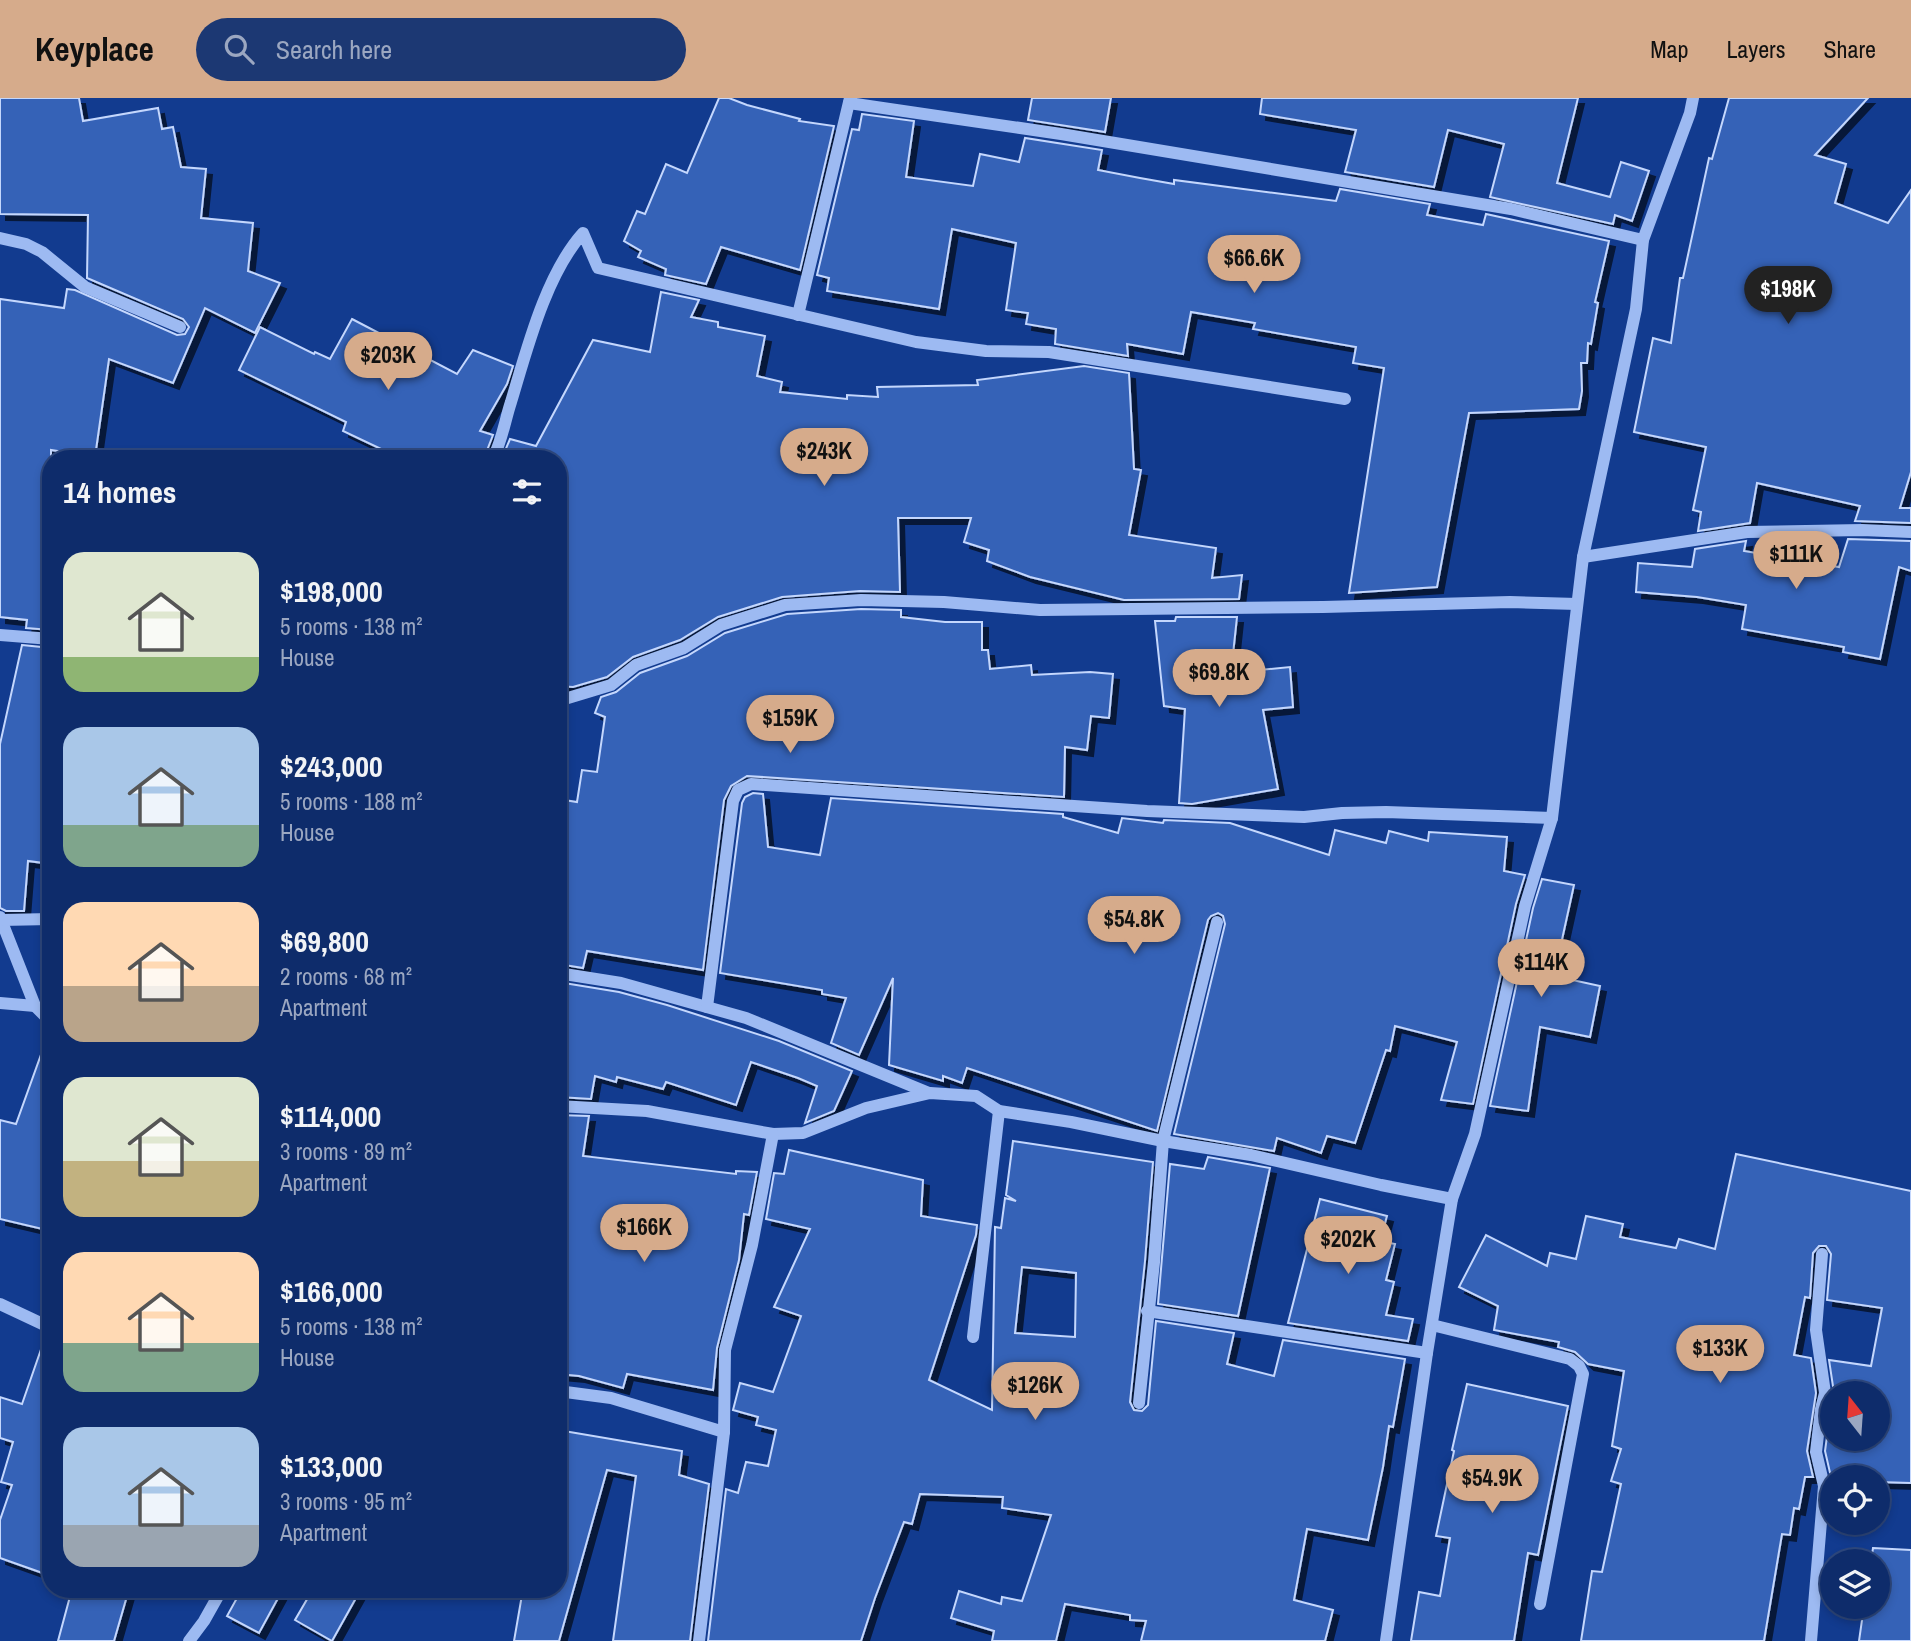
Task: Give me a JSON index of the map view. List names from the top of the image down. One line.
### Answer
{"north":"top","page":{"header":"Keyplace","search":"Search here","nav":["Map","Layers","Share"],"price":["$66.6K","$198K","$203K","$243K","$111K","$69.8K","$159K","$54.8K","$114K","$166K","$202K","$133K","$126K","$54.9K"],"heading":"14 homes","list":[{"name":"$198,000","note":"5 rooms · 138 m² · House"},{"name":"$243,000","note":"5 rooms · 188 m² · House"},{"name":"$69,800","note":"2 rooms · 68 m² · Apartment"},{"name":"$114,000","note":"3 rooms · 89 m² · Apartment"},{"name":"$166,000","note":"5 rooms · 138 m² · House"},{"name":"$133,000","note":"3 rooms · 95 m² · Apartment"}]}}
